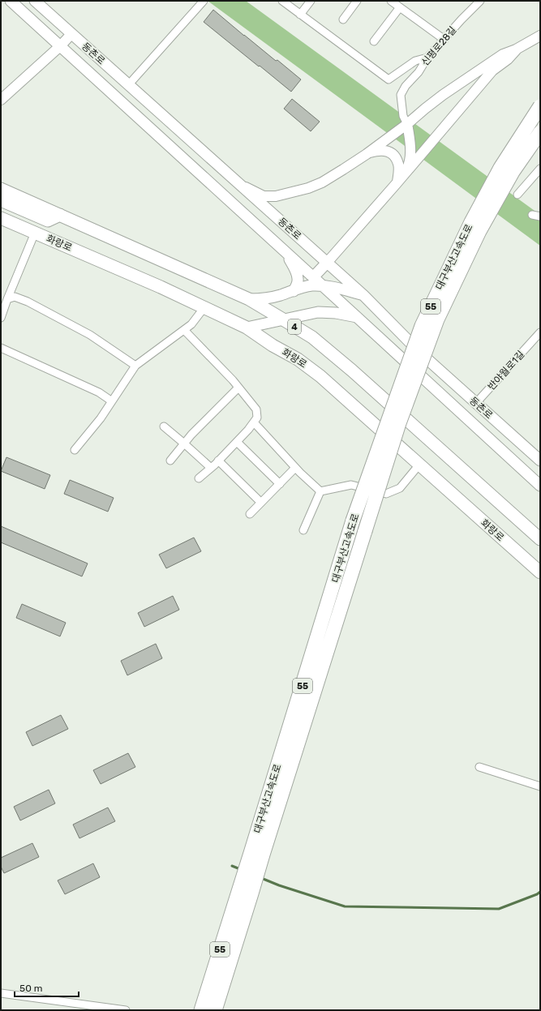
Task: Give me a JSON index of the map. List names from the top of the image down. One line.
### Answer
{"streets":{"highway":["대구부산고속도로","55"],"main road":["동촌로","화랑로","4"],"street":["신평로28길","반야월로1길"]},"crossings":[["동촌로","반야월로1길"]],"scale_bar":"50 m"}
